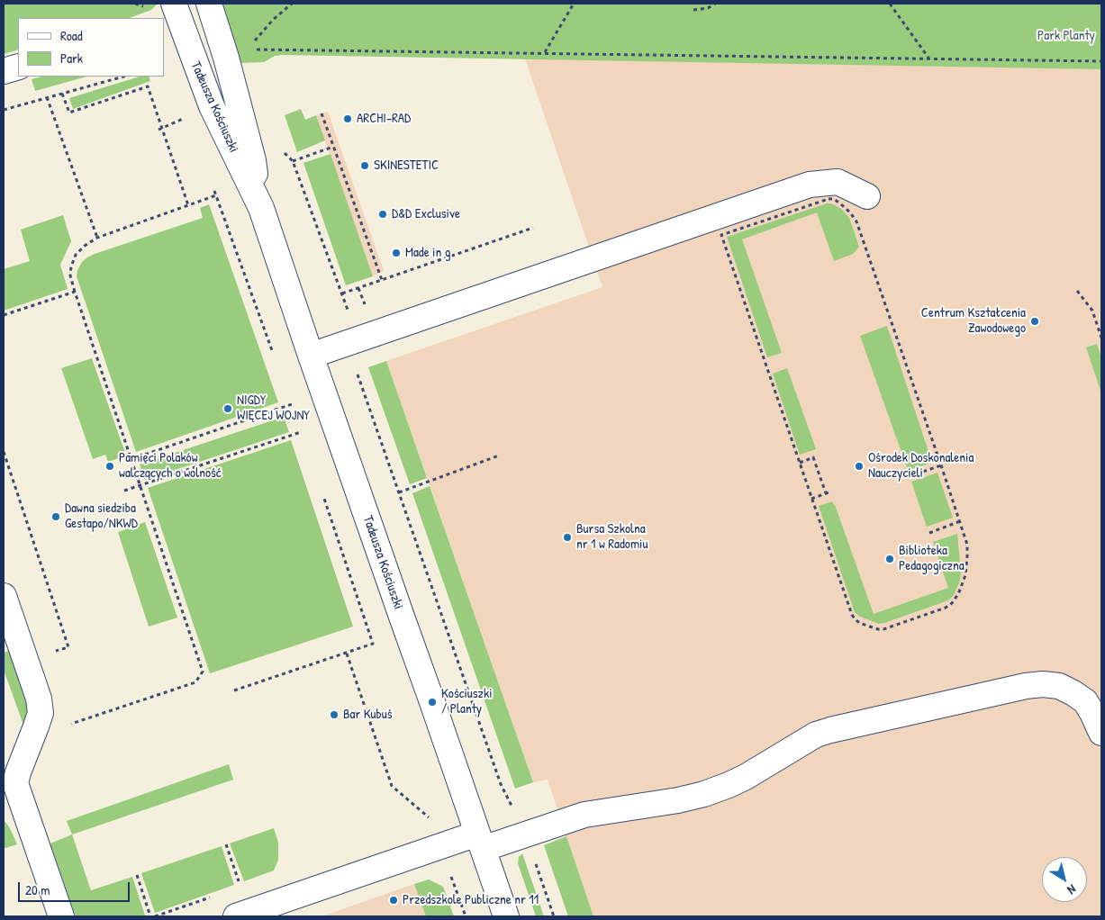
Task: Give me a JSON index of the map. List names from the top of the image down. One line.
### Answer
{"streets":{"street":["Tadeusza Kościuszki"]},"parks":["Park Planty"],"places":["ARCHI-RAD","SKINESTETIC","D&D Exclusive","Made in g","Centrum Kształcenia Zawodowego","NIGDY WIĘCEJ WOJNY","Pamięci Polaków walczących o wolność","Ośrodek Doskonalenia Nauczycieli","Dawna siedziba Gestapo/NKWD","Bursa Szkolna nr 1 w Radomiu","Biblioteka Pedagogiczna","Kościuszki / Planty","Bar Kubuś","Przedszkole Publiczne nr 11"],"legend":["Road","Park"],"scale_bar":"20 m","north":"bottom right"}
